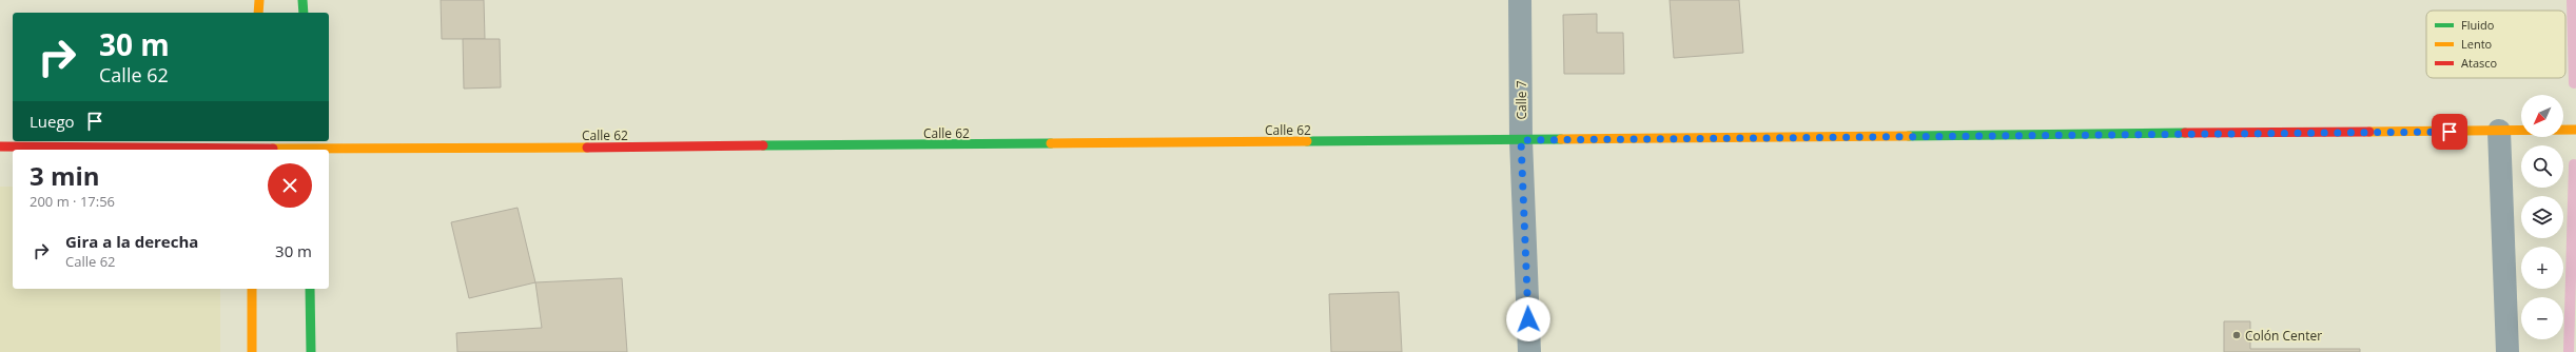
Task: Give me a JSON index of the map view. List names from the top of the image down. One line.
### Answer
{"streets":{"street":["Calle 7","Calle 62"]},"crossings":[["Calle 7","Calle 62"]],"places":["Colón Center"],"legend":["Fluido","Lento","Atasco"],"north":"bottom left","page":{"turn":["30 m","Calle 62"],"map_buttons":["+","−"],"then":"Luego","heading":["3 min","200 m · 17:56"],"list":[{"name":"Gira a la derecha","note":"Calle 62","value":"30 m"}]}}
